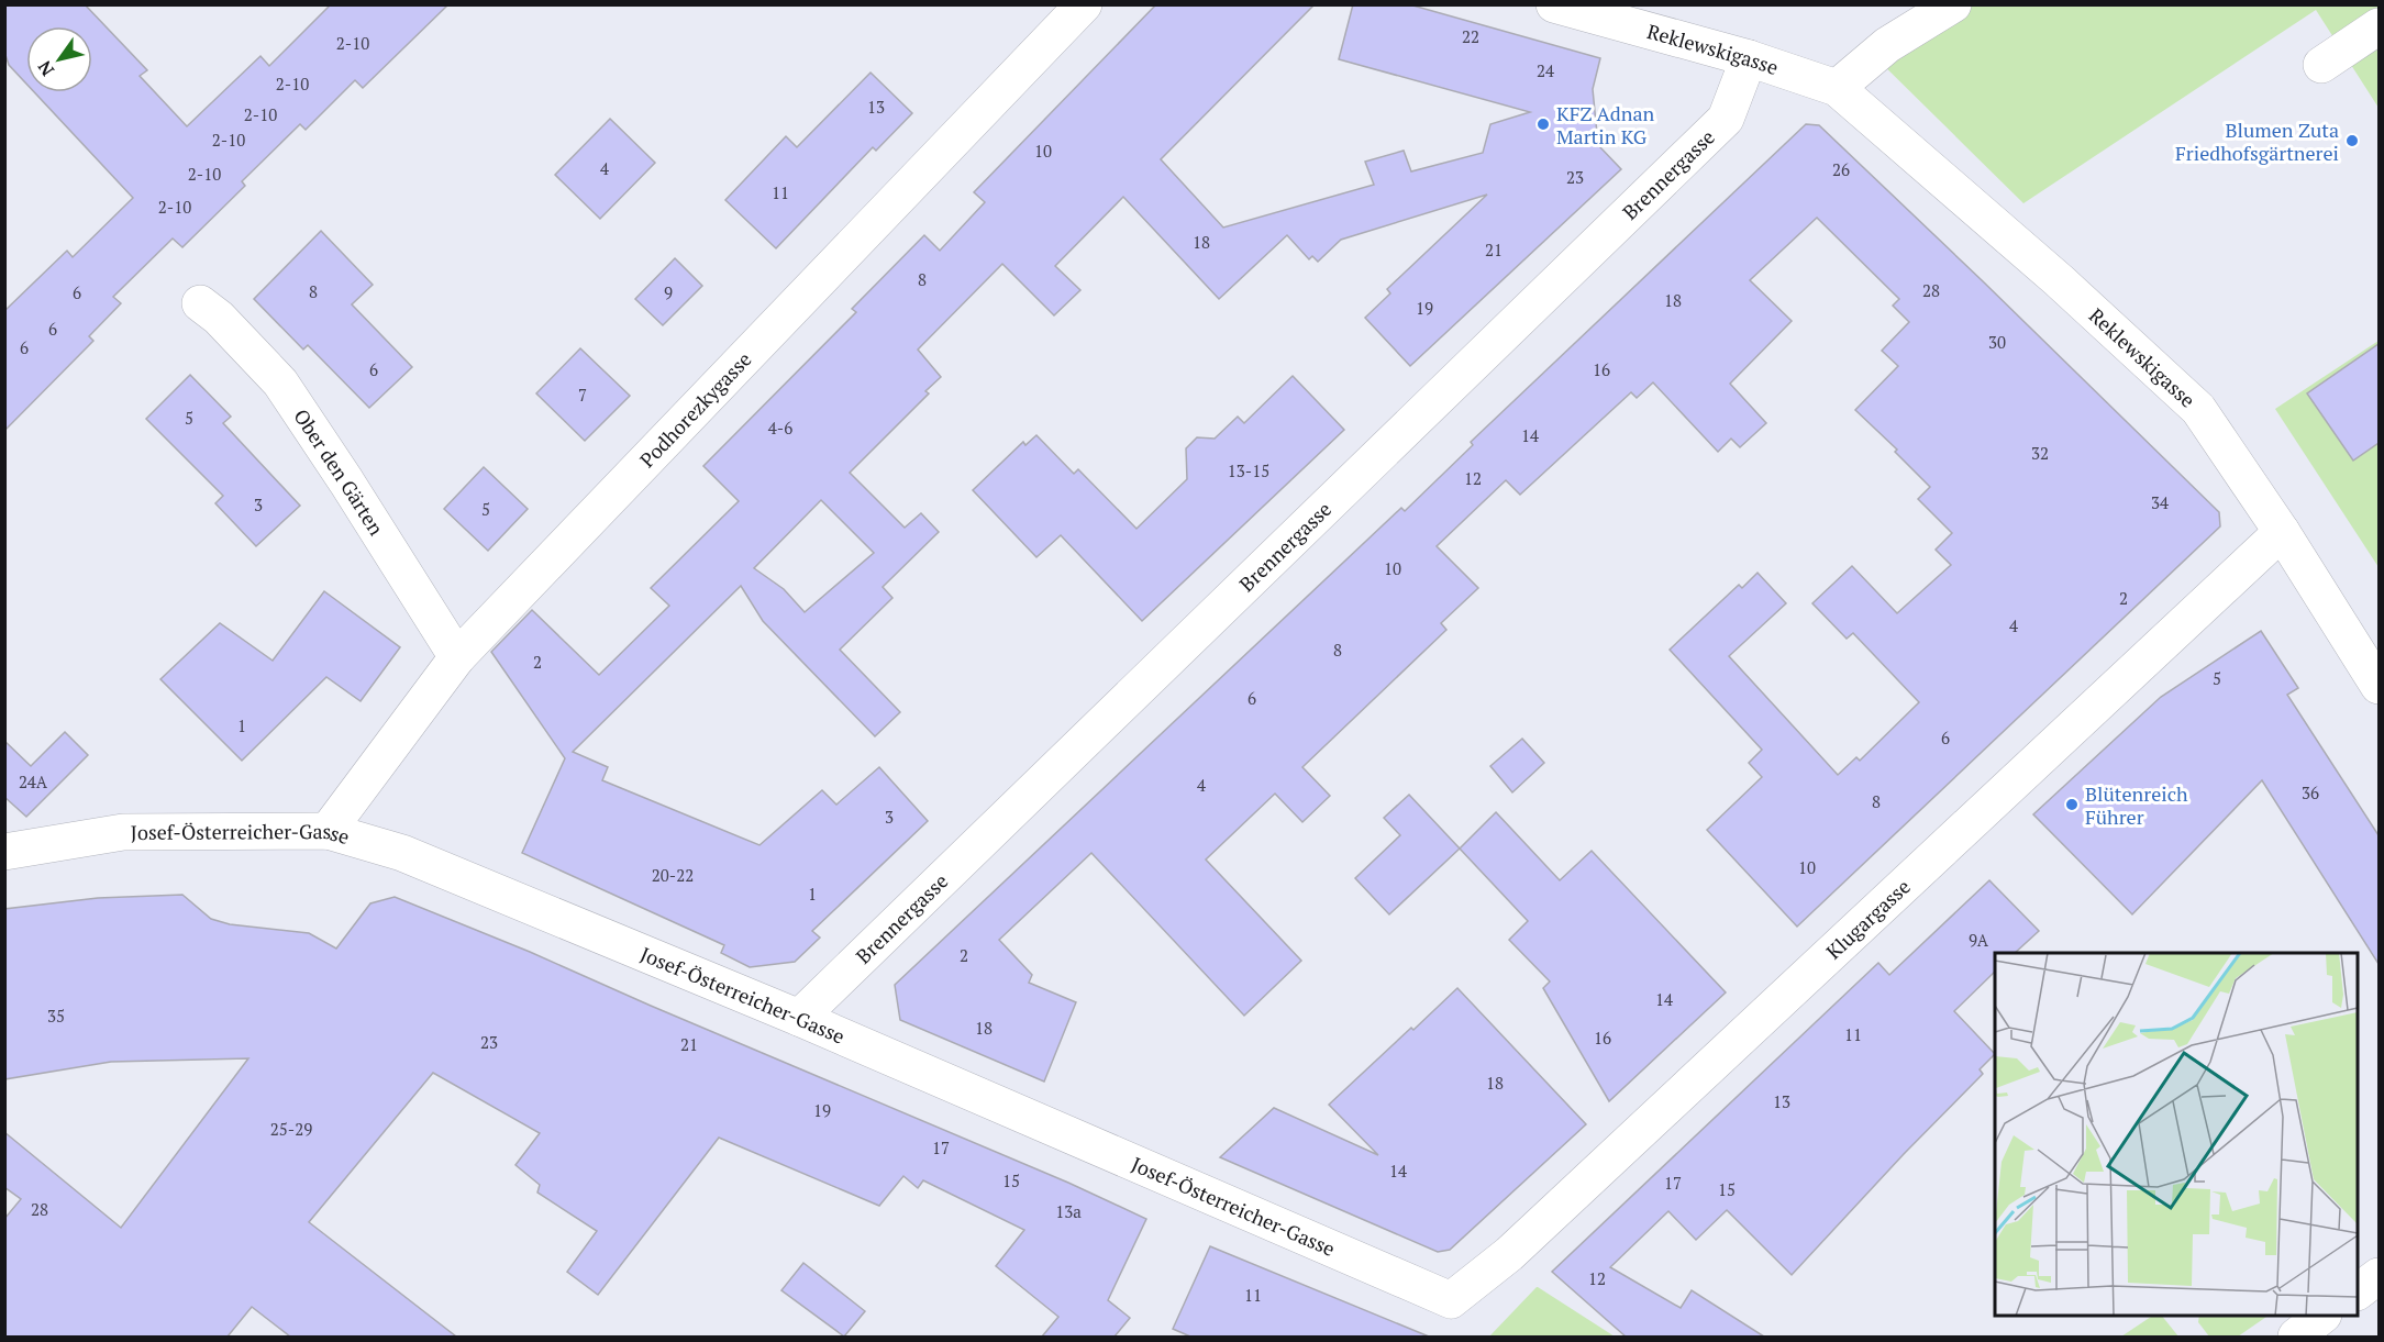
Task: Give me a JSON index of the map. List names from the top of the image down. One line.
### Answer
{"streets":{"street":["Reklewskigasse","Brennergasse","Podhorezkygasse","Ober den Gärten","Josef-Österreicher-Gasse","Klugargasse"]},"crossings":[["Reklewskigasse","Brennergasse"],["Reklewskigasse","Klugargasse"],["Brennergasse","Josef-Österreicher-Gasse"],["Podhorezkygasse","Ober den Gärten"],["Podhorezkygasse","Josef-Österreicher-Gasse"],["Josef-Österreicher-Gasse","Klugargasse"]],"places":["KFZ Adnan Martin KG","Blumen Zuta Friedhofsgärtnerei","Blütenreich Führer"],"house_numbers":["22","2-10","24","2-10","13","2-10","2-10","10","4","26","2-10","23","11","2-10","18","21","8","28","8","6","9","18","19","6","30","6","6","16","7","5","4-6","14","32","13-15","12","34","3","5","10","2","4","8","2","5","6","1","6","24A","4","36","8","3","10","20-22","1","9A","2","14","35","18","11","16","23","21","18","13","19","25-29","17","14","15","17","15","28","13a","12","11"],"north":"bottom left"}
